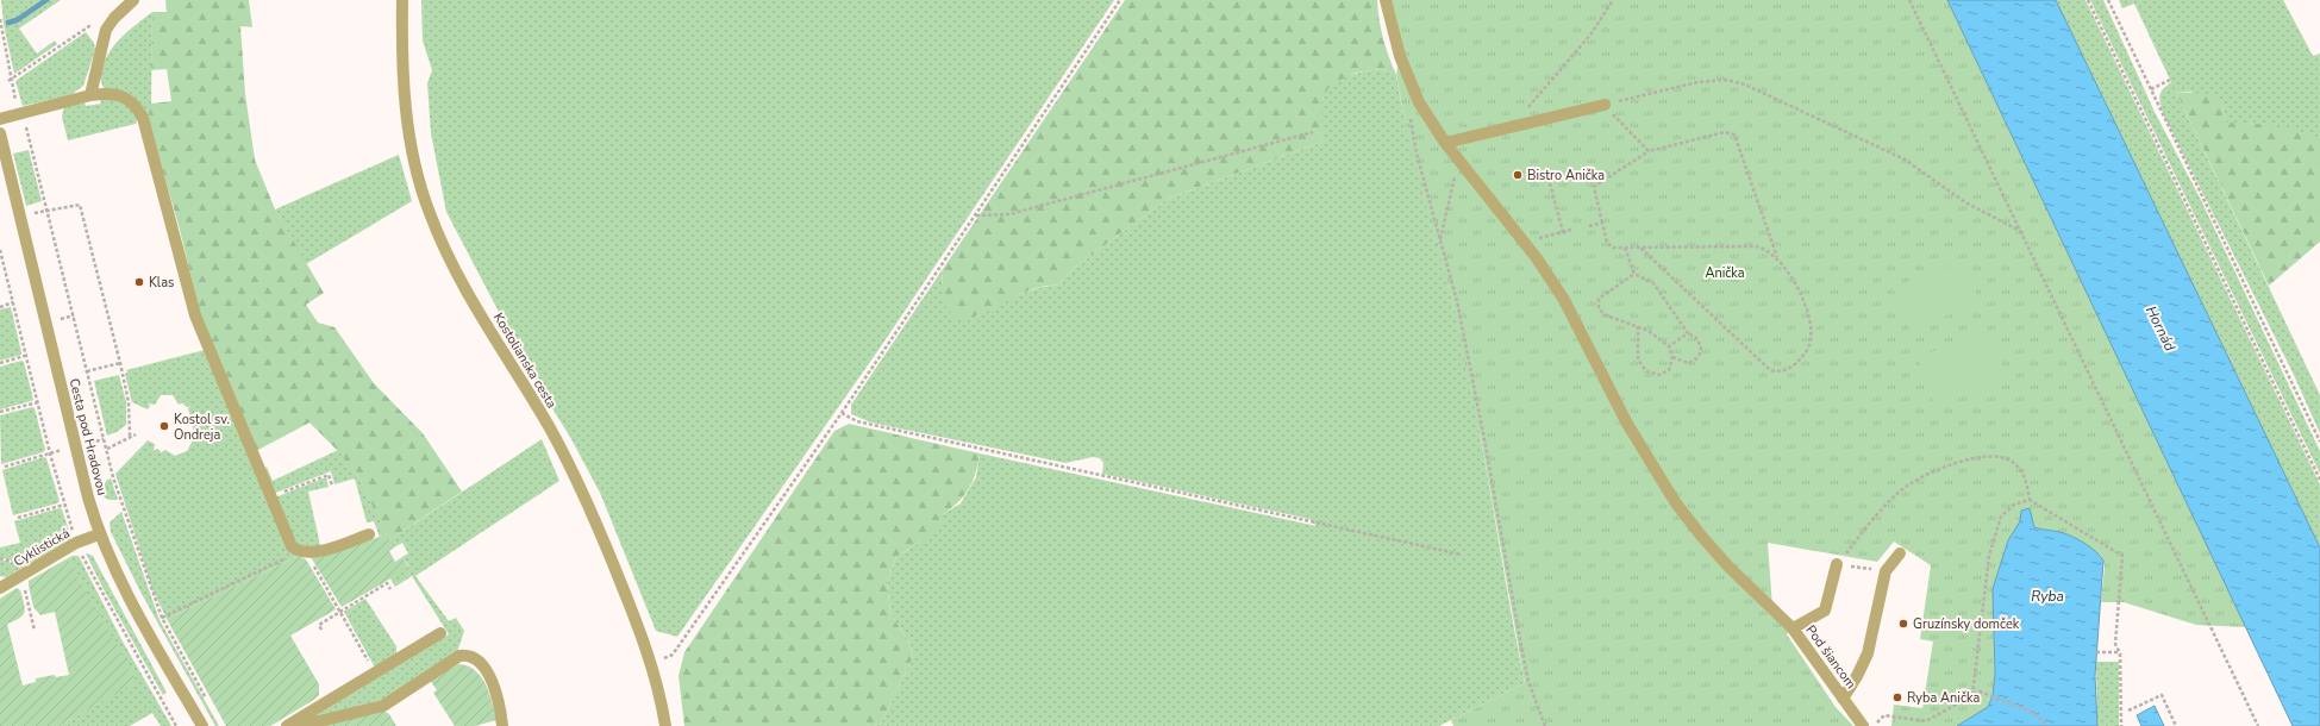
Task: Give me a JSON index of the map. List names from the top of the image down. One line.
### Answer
{"streets":{"street":["Kostolianska cesta","Cesta pod Hradovou","Cyklistická","Pod šiancom"]},"crossings":[["Cesta pod Hradovou","Cyklistická"]],"water":["Hornád","Ryba"],"parks":["Anička"],"places":["Bistro Anička","Klas","Kostol sv. Ondreja","Gruzínsky domček","Ryba Anička"]}
